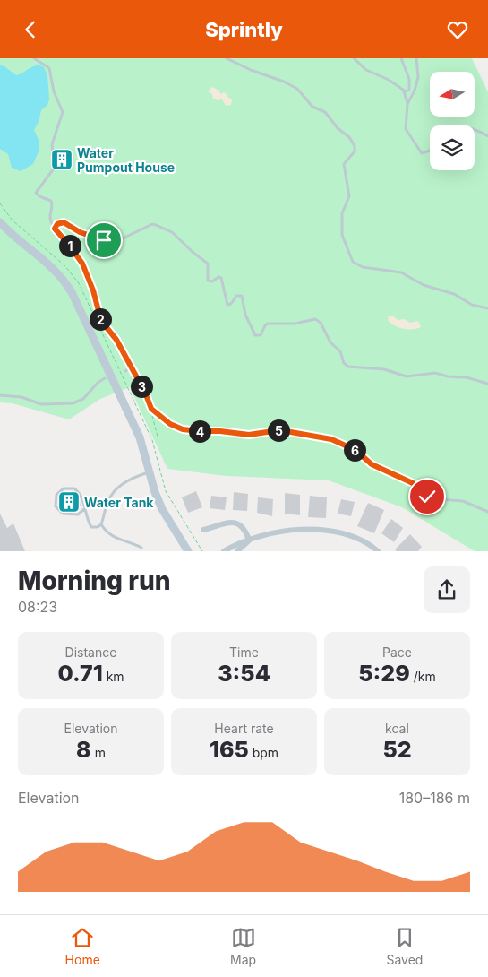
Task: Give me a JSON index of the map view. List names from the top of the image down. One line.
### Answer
{"places":{"building":["Water Pumpout House","Water Tank"]},"north":"left","page":{"header":"Sprintly","pins":["1","2","3","5","4","6"],"heading":["Morning run","08:23"],"stats":[["Distance","0.71 km"],["Time","3:54"],["Pace","5:29 /km"],["Elevation","8 m"],["Heart rate","165 bpm"],["kcal","52"]],"chart":["Elevation","180–186 m"],"tabs":["Home","Map","Saved"]}}
